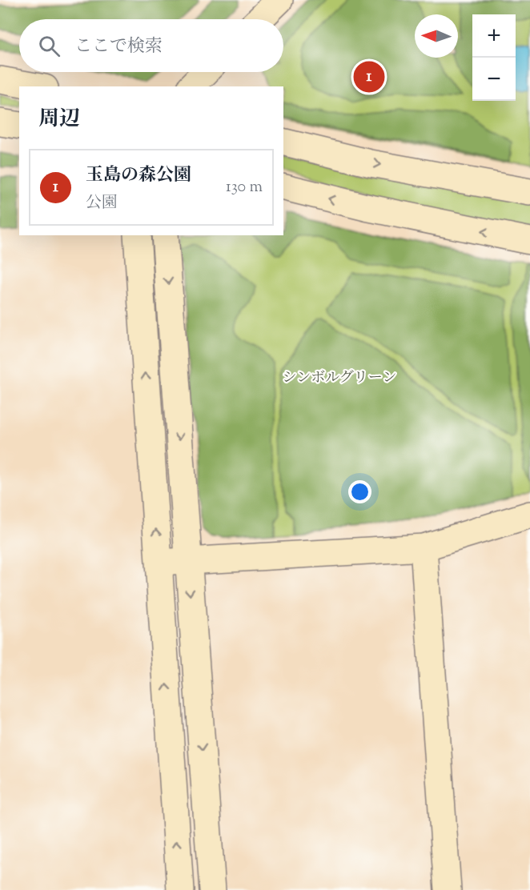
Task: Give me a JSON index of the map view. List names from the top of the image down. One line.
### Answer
{"parks":["シンボルグリーン"],"north":"left","page":{"map_buttons":["+","−"],"search":"ここで検索","pins":"1","heading":"周辺","list":[{"mark":"1","name":"玉島の森公園","note":"公園","value":"130 m"}]}}
